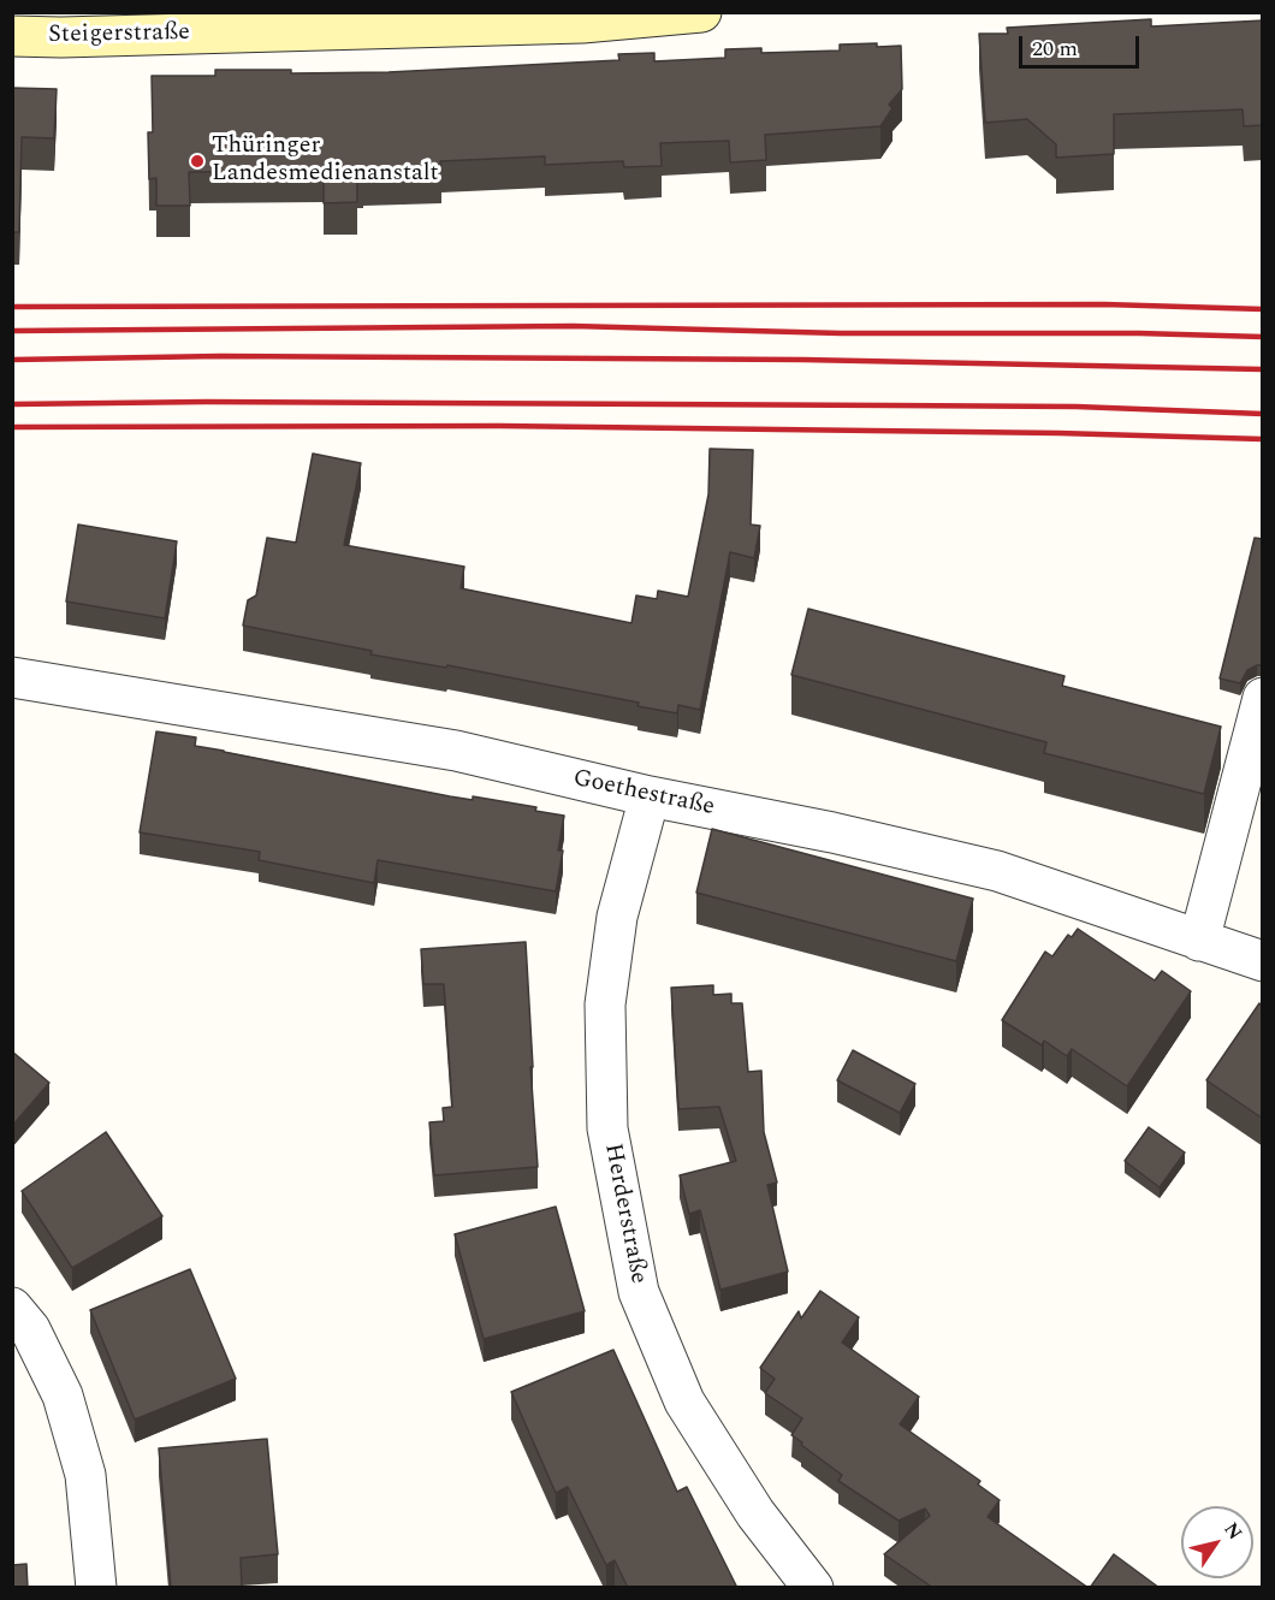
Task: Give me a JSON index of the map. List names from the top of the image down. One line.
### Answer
{"streets":{"main road":["Steigerstraße"],"street":["Goethestraße","Herderstraße"]},"crossings":[["Goethestraße","Herderstraße"]],"places":["Thüringer Landesmedienanstalt"],"scale_bar":"20 m","north":"top right"}
